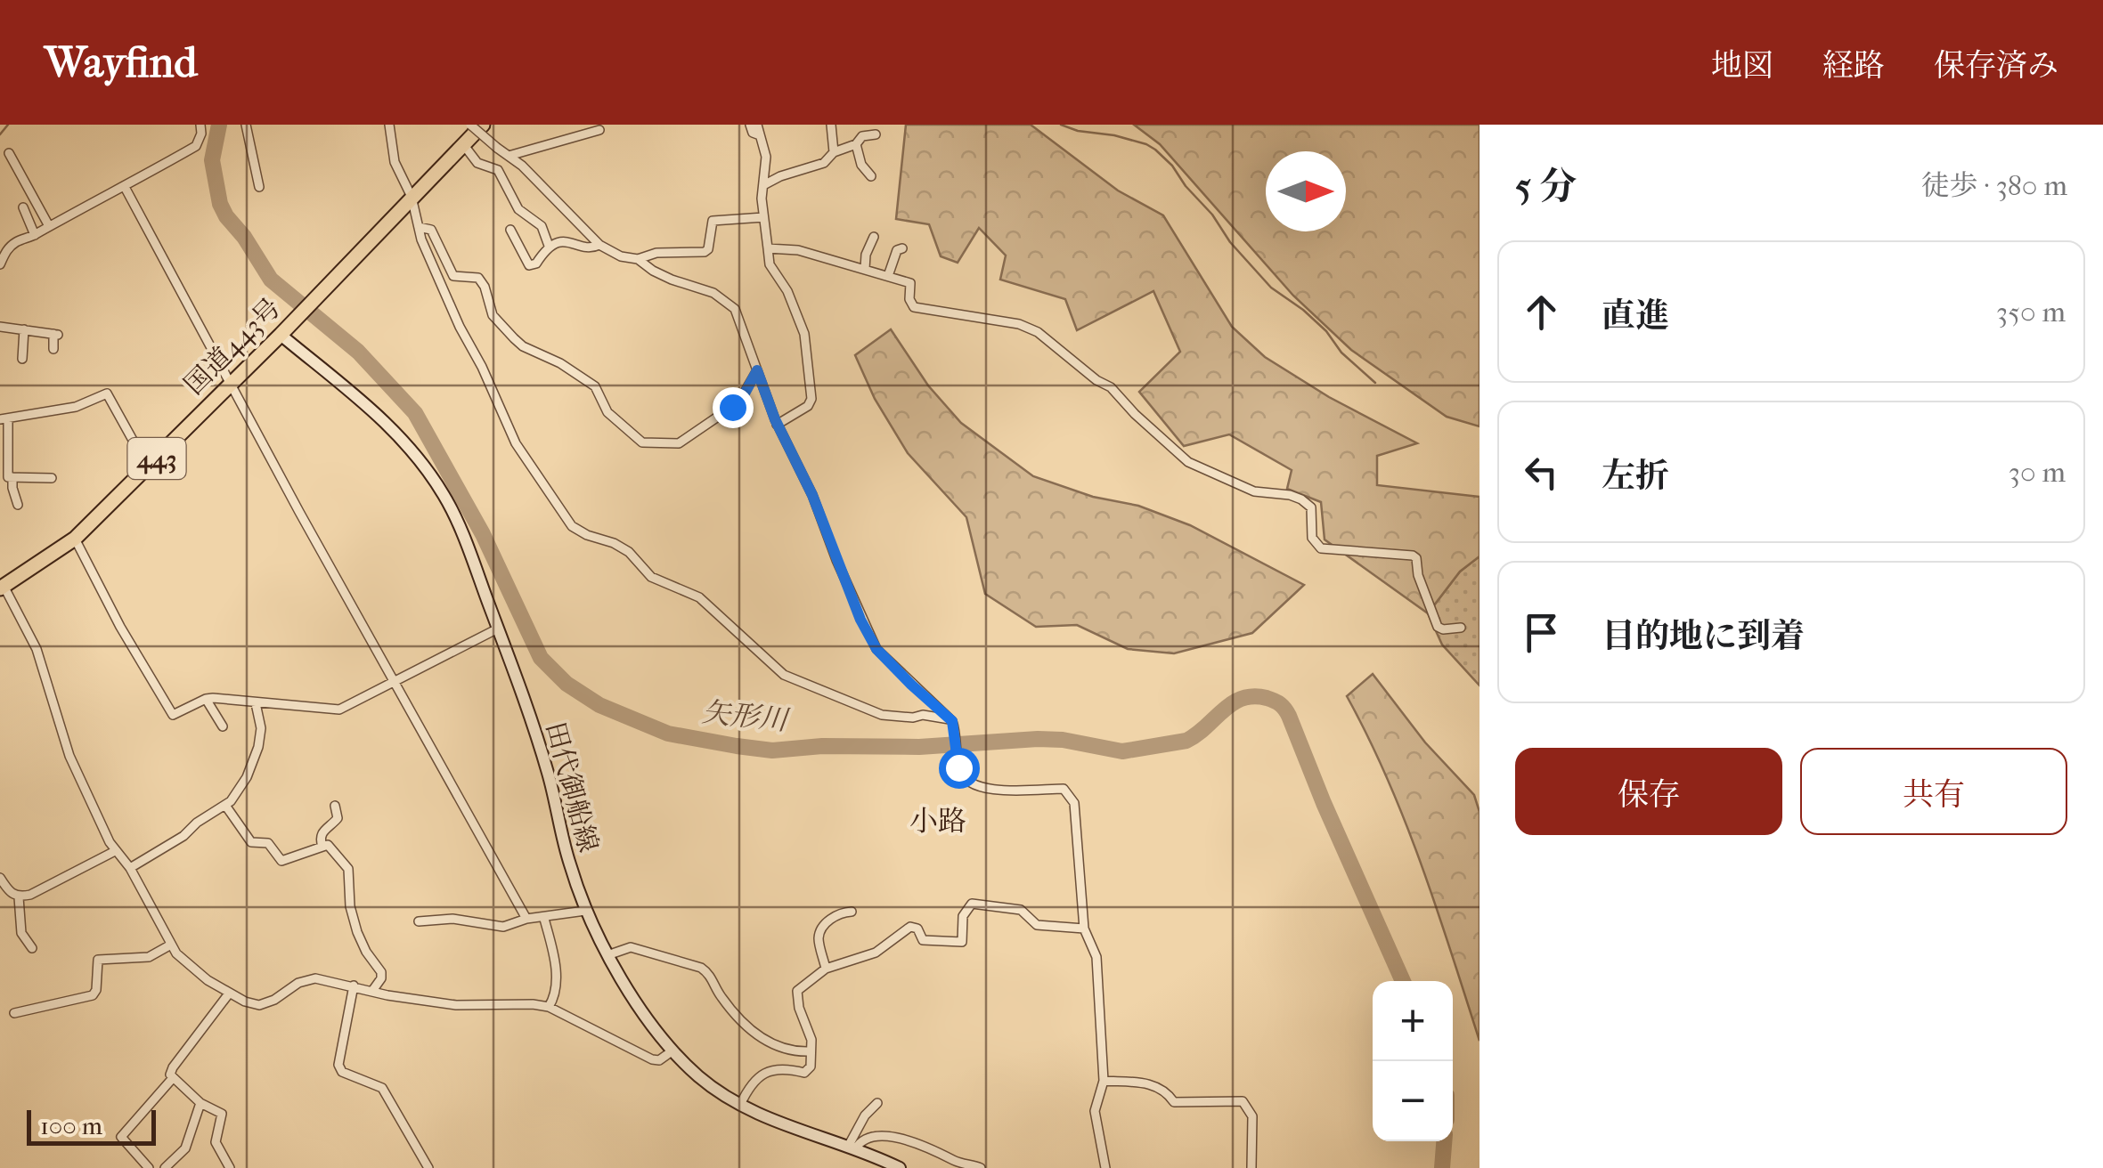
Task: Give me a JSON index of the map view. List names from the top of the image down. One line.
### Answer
{"streets":{"highway":["国道443号","443"],"main road":["田代御船線"]},"crossings":[["国道443号","田代御船線"]],"districts":["小路"],"water":["矢形川"],"scale_bar":"100 m","north":"right","page":{"header":"Wayfind","nav":["地図","経路","保存済み"],"heading":["5 分","徒歩 · 380 m"],"list":[["直進","350 m"],["左折","30 m"],"目的地に到着"],"buttons":["保存","共有"],"map_buttons":["+","−"],"scale":"100 m"}}
